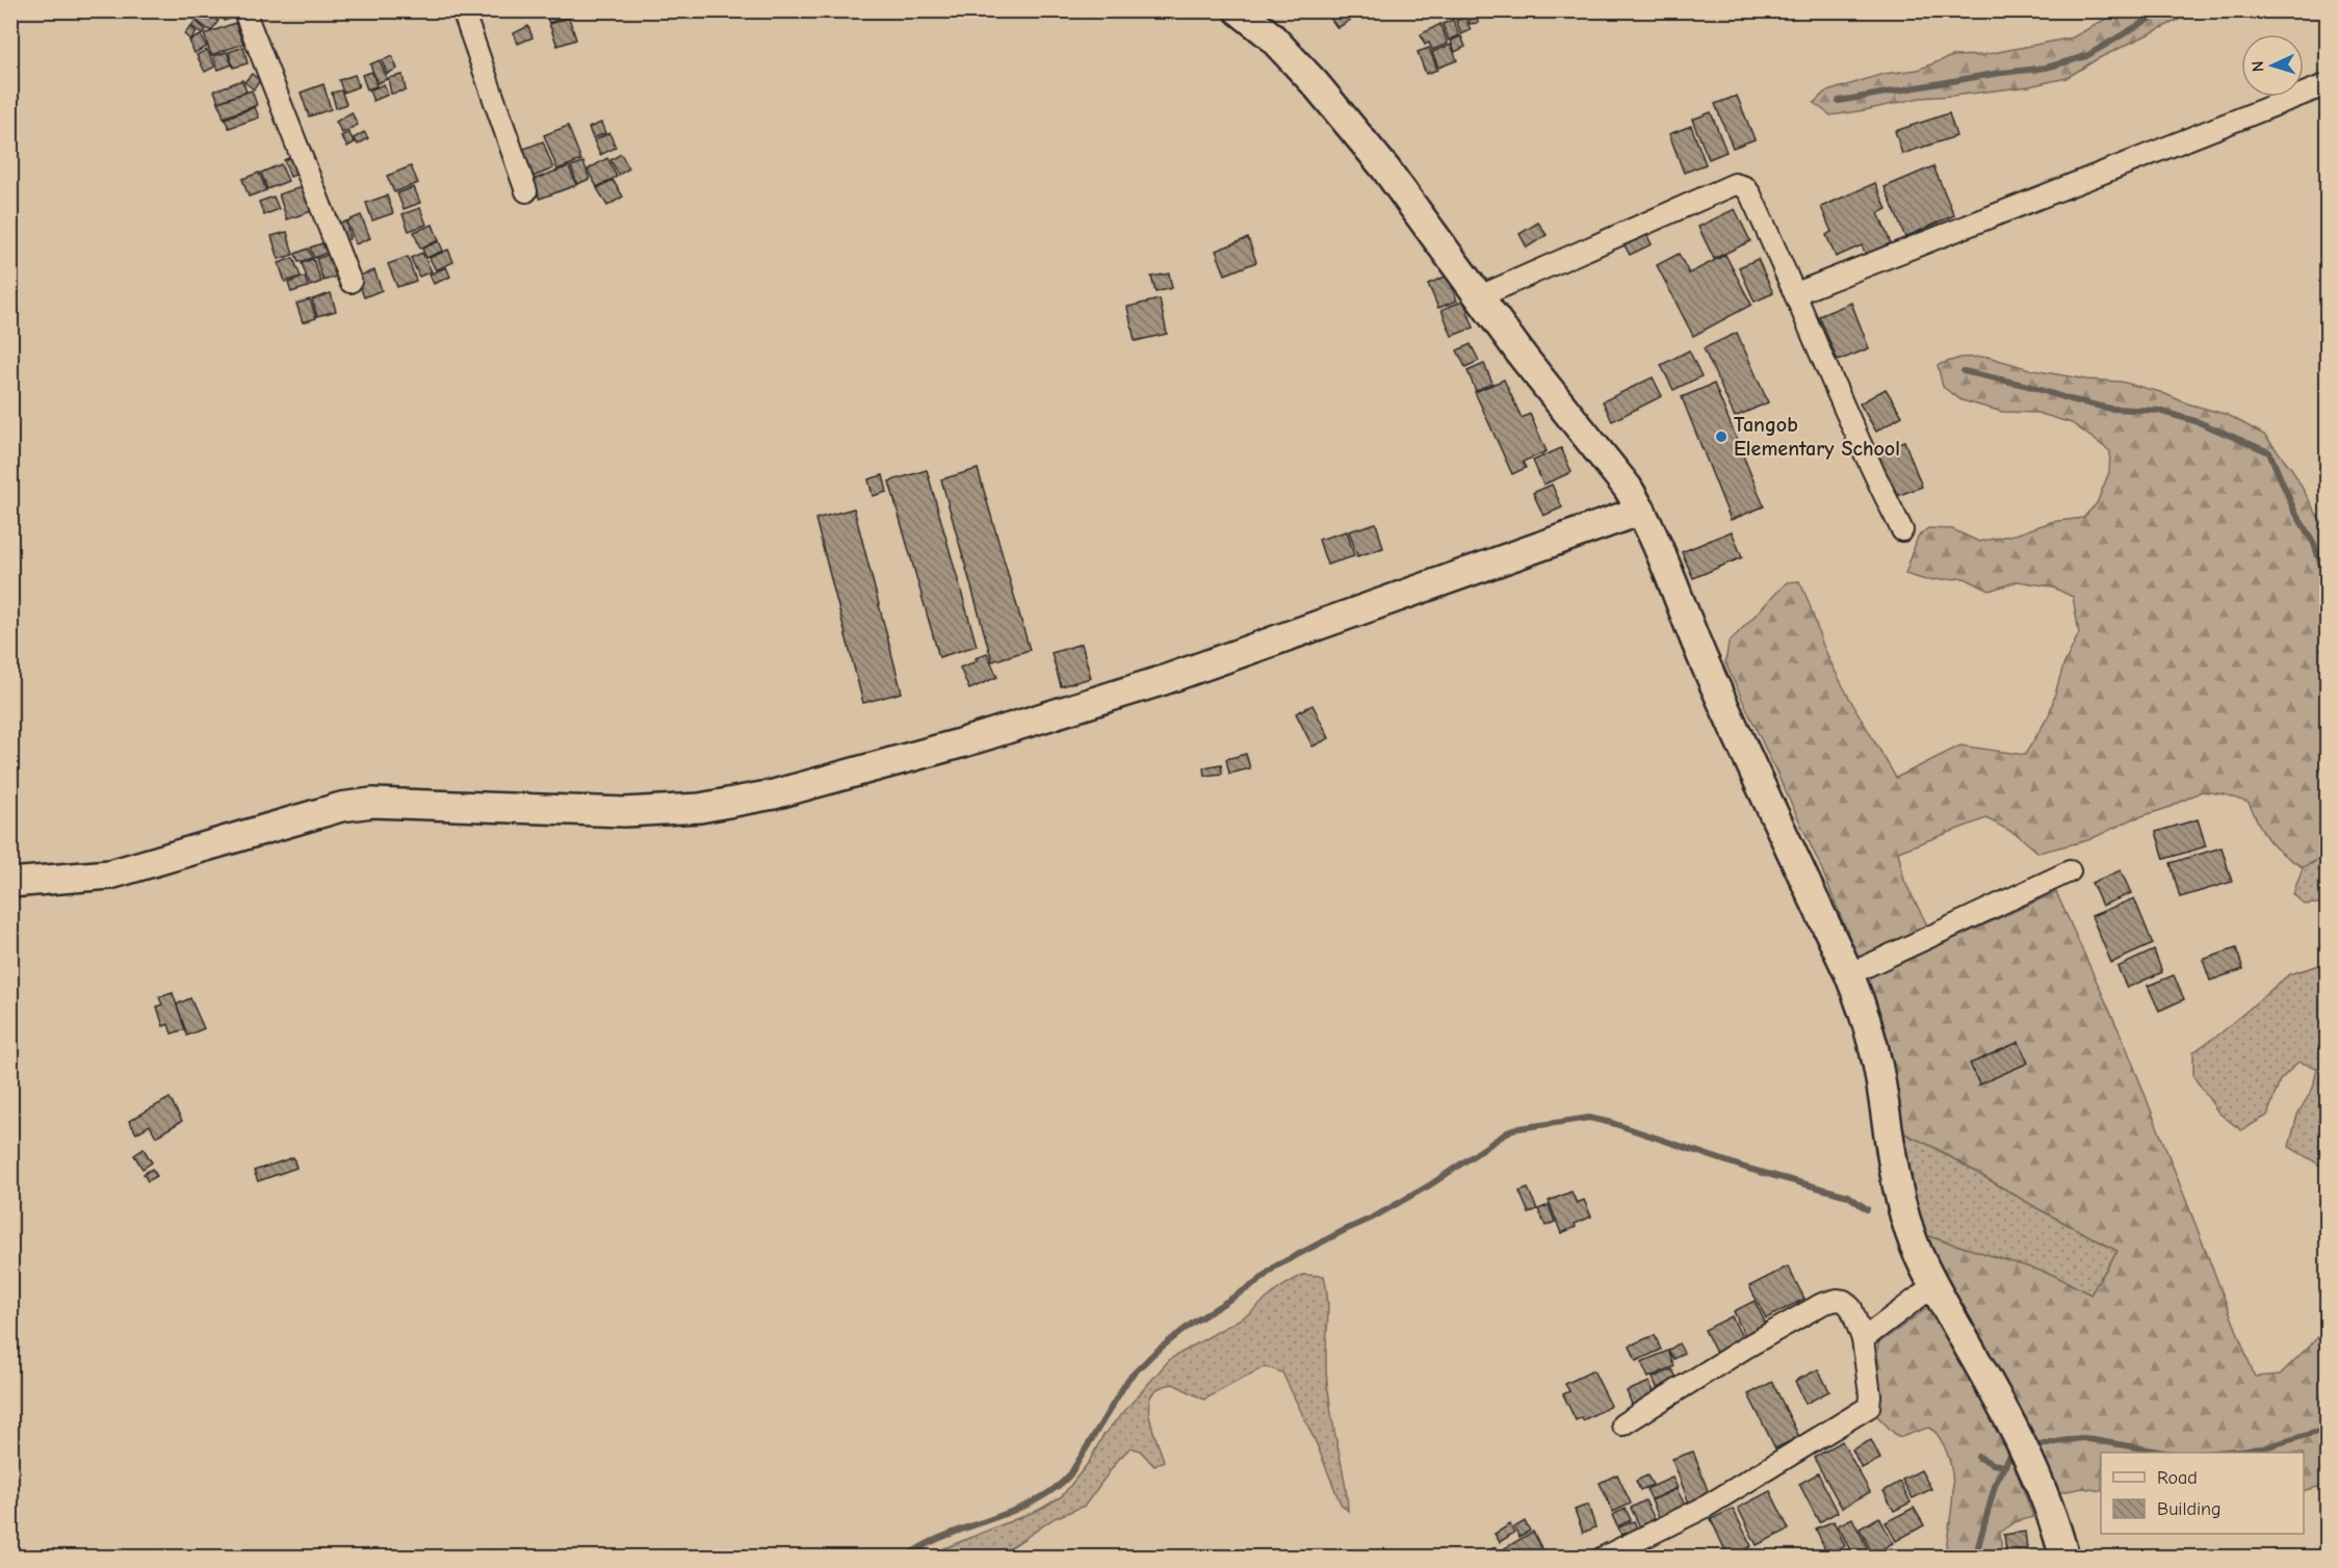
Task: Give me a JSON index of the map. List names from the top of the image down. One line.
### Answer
{"places":["Tangob Elementary School"],"legend":["Road","Building"],"north":"left"}
